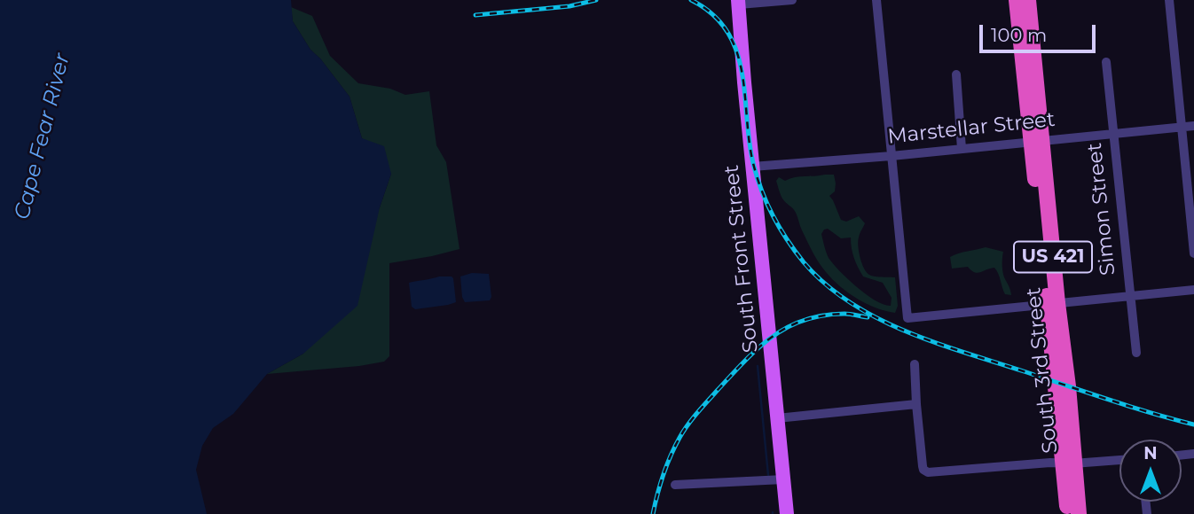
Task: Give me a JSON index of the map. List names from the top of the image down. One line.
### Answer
{"streets":{"highway":["US 421","South 3rd Street"],"main road":["South Front Street"],"street":["Marstellar Street","Simon Street"]},"crossings":[["Marstellar Street","Simon Street"],["Marstellar Street","South Front Street"],["Marstellar Street","South 3rd Street"]],"water":["Cape Fear River"],"scale_bar":"100 m","north":"top"}
